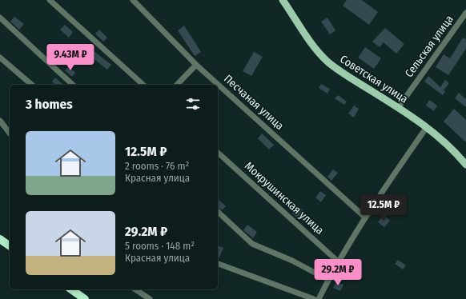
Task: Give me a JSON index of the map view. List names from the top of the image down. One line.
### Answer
{"streets":{"main road":["Советская улица"],"street":["Сельская улица","Песчаная улица","Мокрушинская улица"]},"crossings":[["Сельская улица","Советская улица"]],"page":{"price":["9.43M ₽","12.5M ₽","29.2M ₽"],"heading":"3 homes","list":[{"name":"12.5M ₽","note":"2 rooms · 76 m² · Красная улица"},{"name":"29.2M ₽","note":"5 rooms · 148 m² · Красная улица"}]}}
